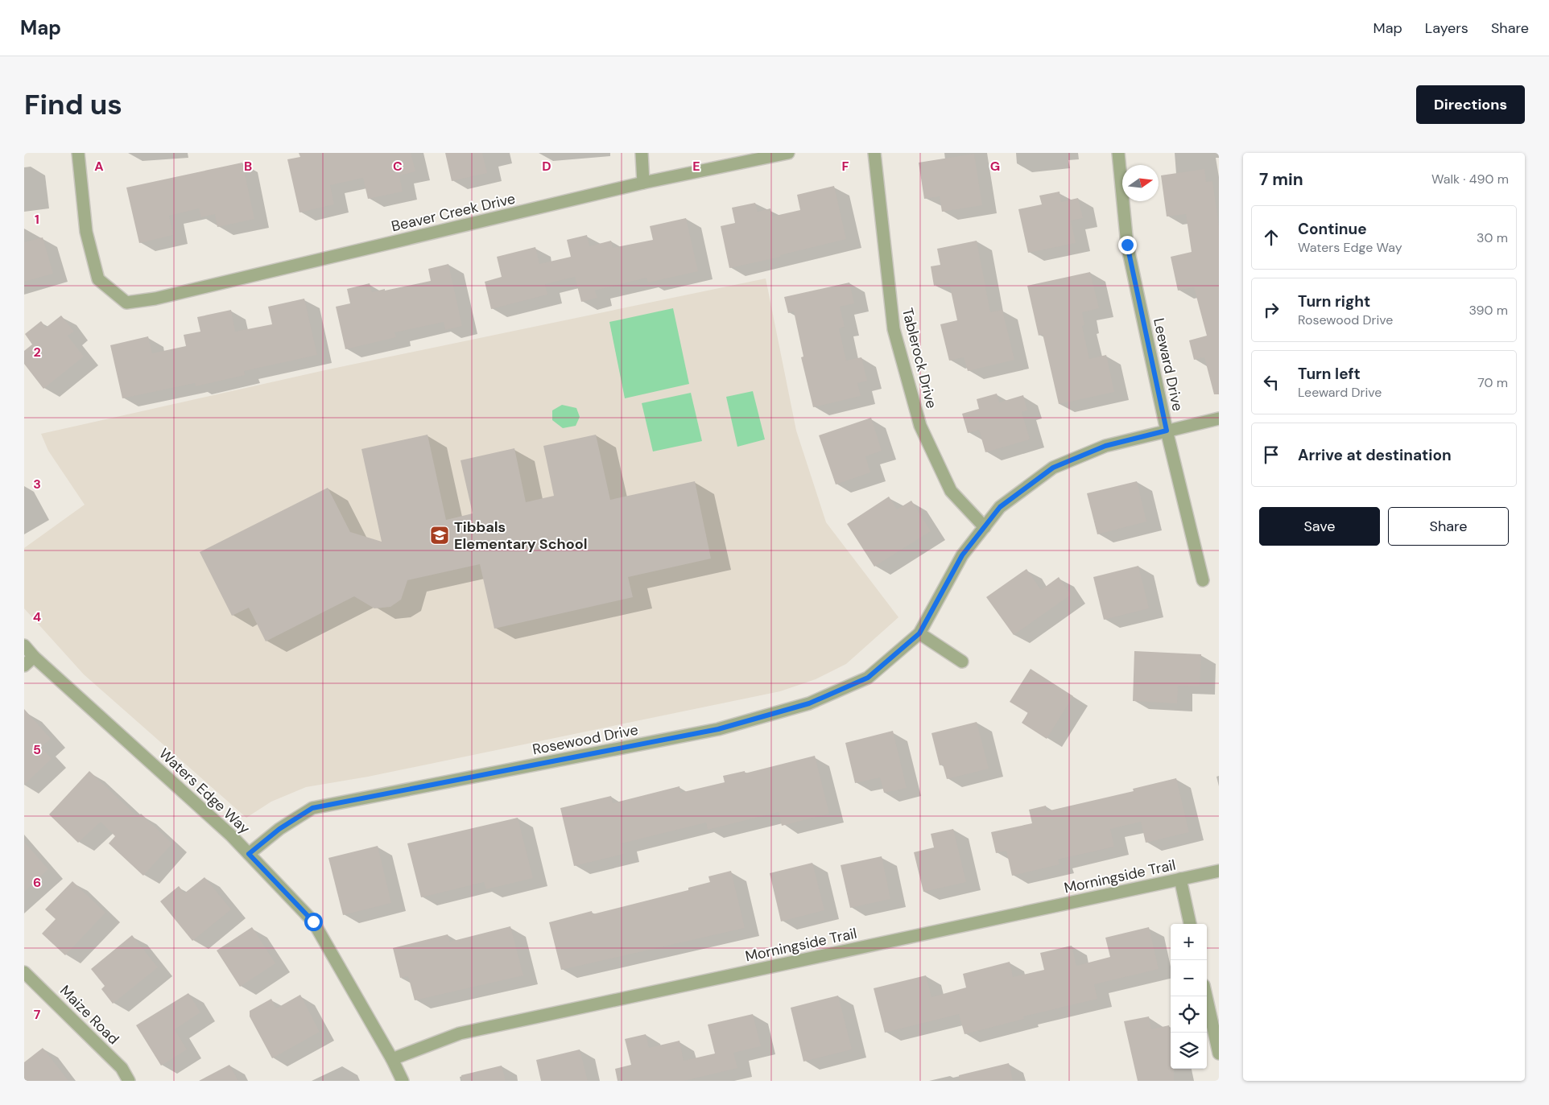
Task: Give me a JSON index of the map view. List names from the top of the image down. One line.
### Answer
{"streets":{"street":["Beaver Creek Drive","Tablerock Drive","Leeward Drive","Rosewood Drive","Waters Edge Way","Morningside Trail","Maize Road"]},"crossings":[["Tablerock Drive","Rosewood Drive"],["Leeward Drive","Rosewood Drive"],["Rosewood Drive","Waters Edge Way"],["Waters Edge Way","Morningside Trail"]],"places":{"school or university":["Tibbals Elementary School"]},"north":"right","page":{"header":"Map","nav":["Map","Layers","Share"],"buttons":["Directions",["Save","Share"]],"title":"Find us","heading":["7 min","Walk · 490 m"],"list":[["Continue","Waters Edge Way","30 m"],["Turn right","Rosewood Drive","390 m"],["Turn left","Leeward Drive","70 m"],"Arrive at destination"],"map_buttons":["+","−"]},"grid":{"columns":["A","B","C","D","E","F","G"],"rows":["1","2","3","4","5","6","7"]}}
